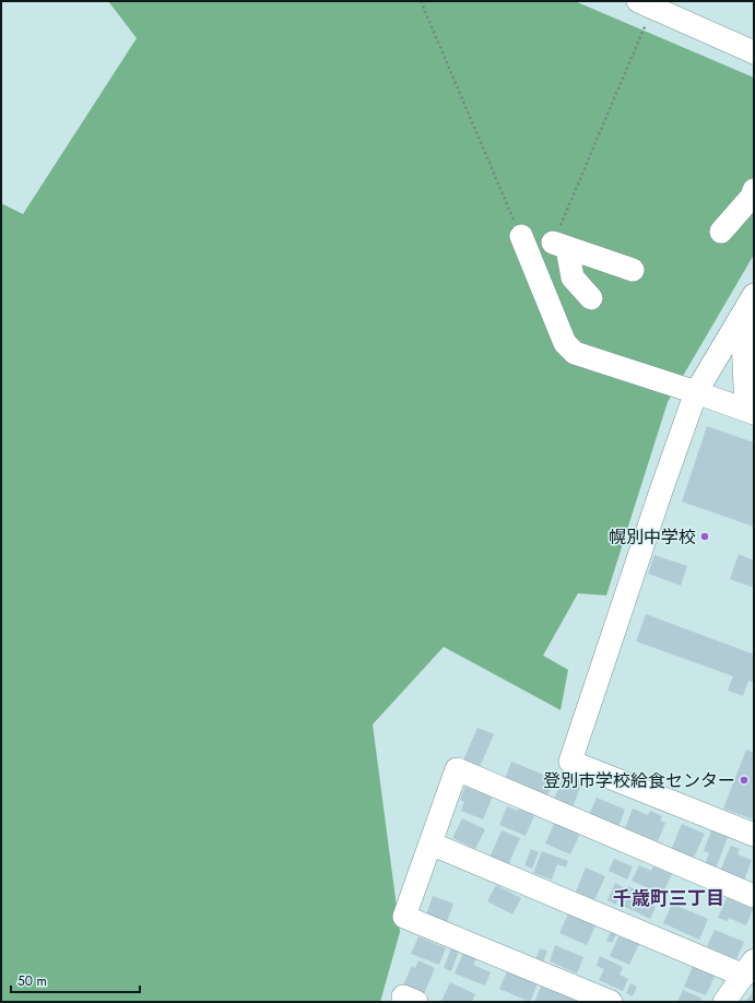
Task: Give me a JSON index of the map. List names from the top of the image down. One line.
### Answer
{"districts":["千歳町三丁目"],"places":["幌別中学校","登別市学校給食センター"],"scale_bar":"50 m"}
